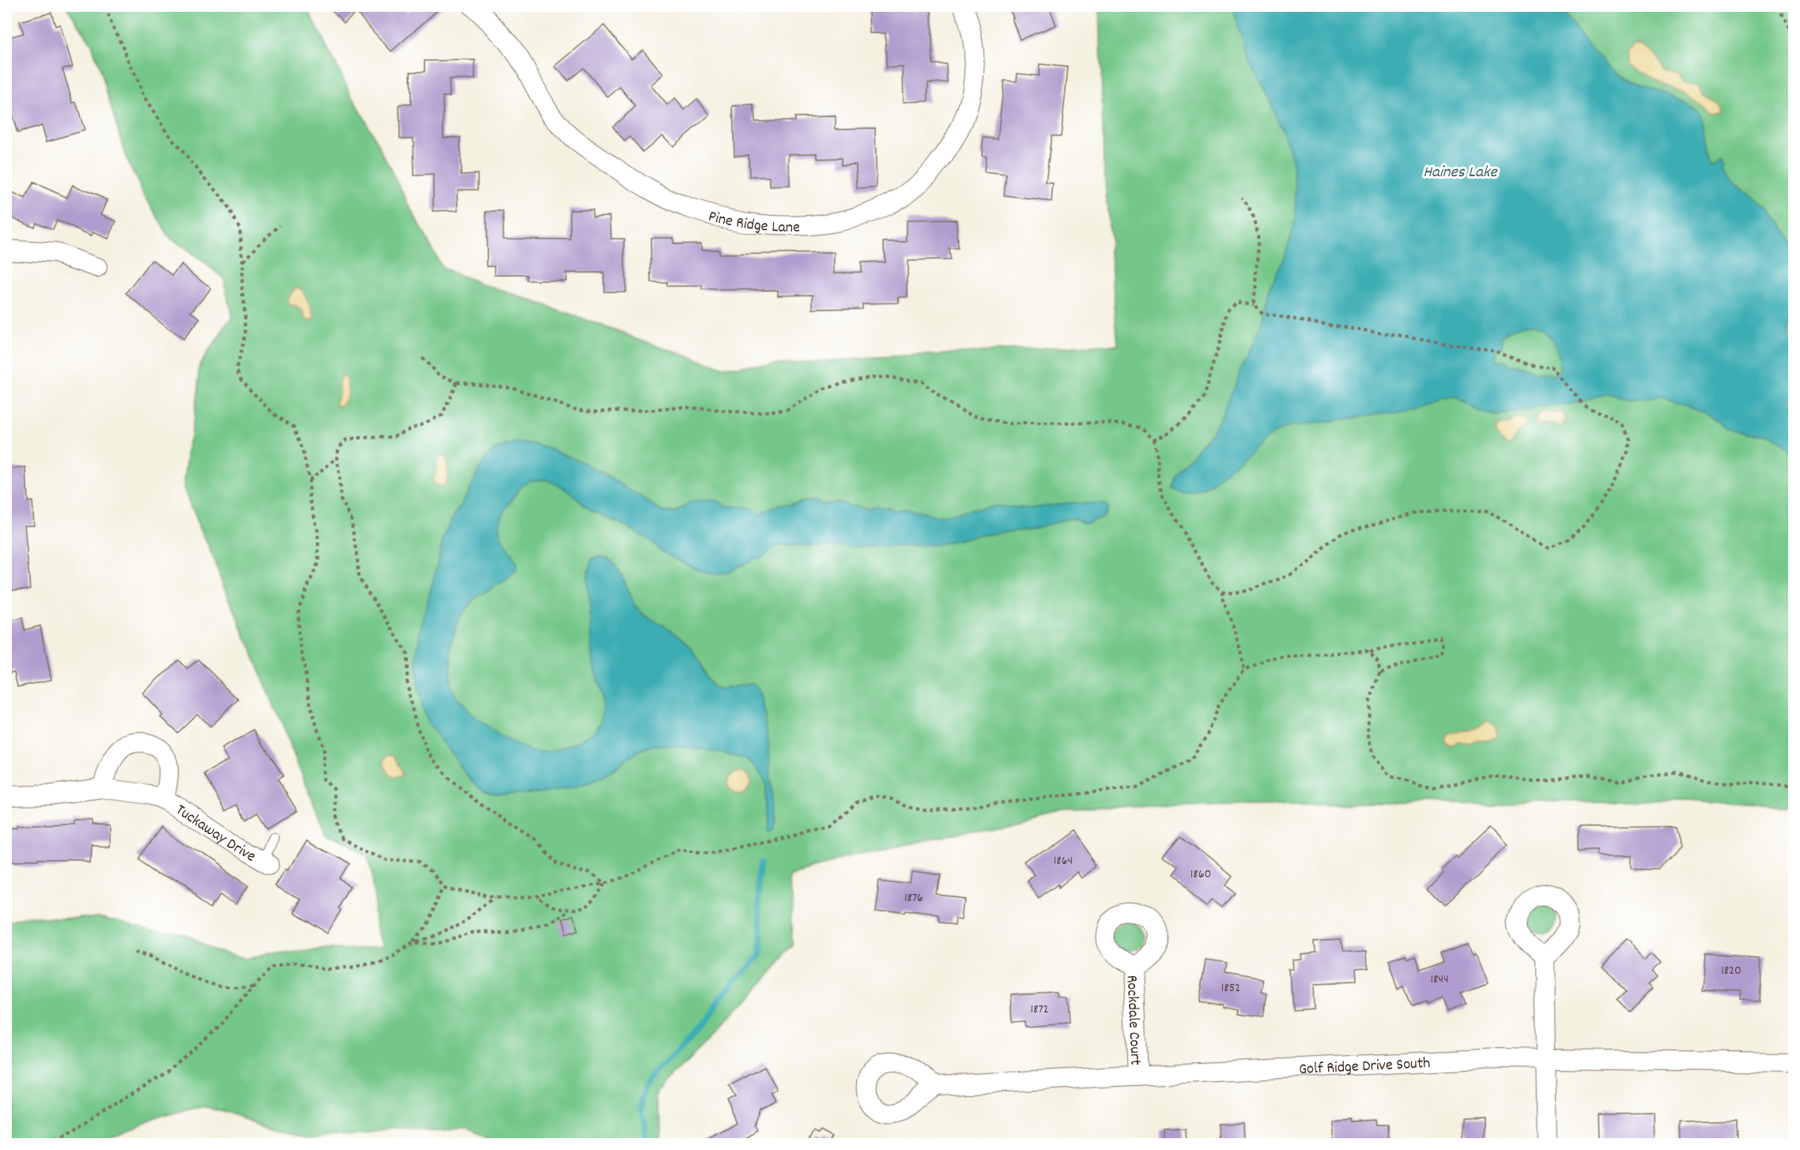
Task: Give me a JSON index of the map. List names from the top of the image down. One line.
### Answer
{"streets":{"street":["Pine Ridge Lane","Tuckaway Drive","Rockdale Court","Golf Ridge Drive South"]},"crossings":[["Rockdale Court","Golf Ridge Drive South"]],"water":["Haines Lake"],"house_numbers":["1864","1860","1876","1820","1844","1852","1872"]}
